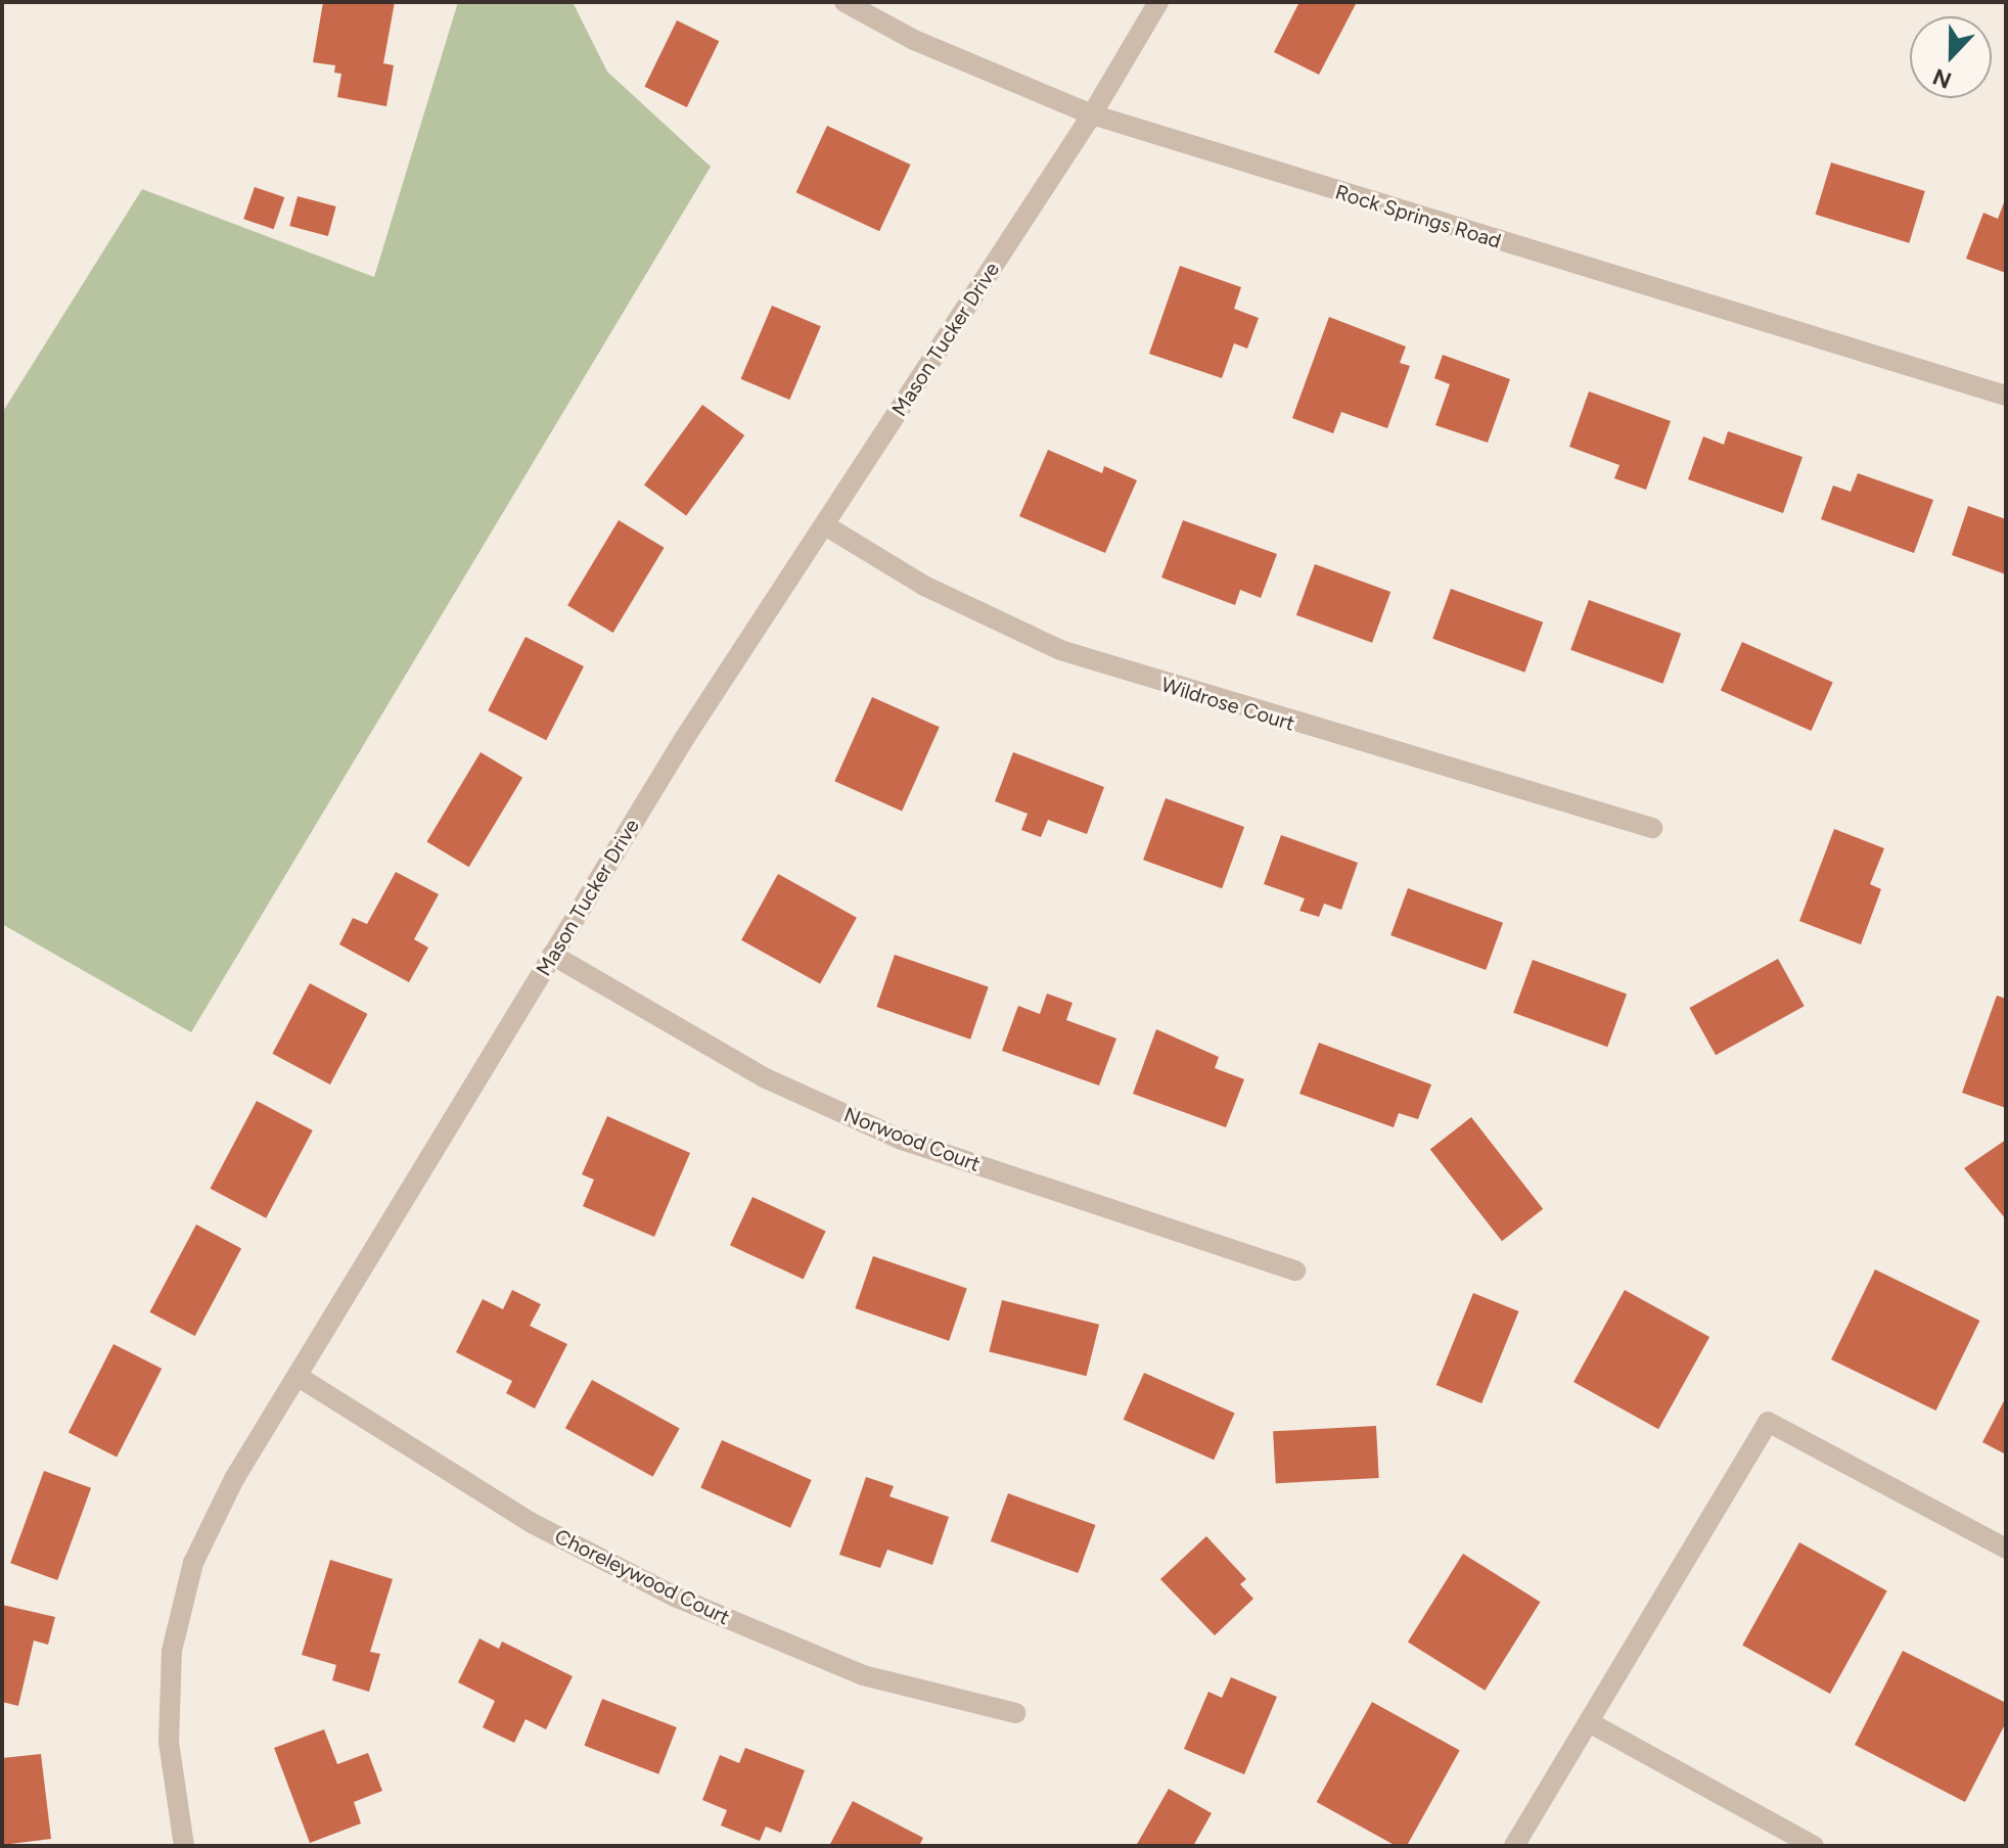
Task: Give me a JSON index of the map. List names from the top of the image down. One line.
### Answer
{"streets":{"street":["Rock Springs Road","Mason Tucker Drive","Wildrose Court","Norwood Court","Choreleywood Court"]},"crossings":[["Rock Springs Road","Mason Tucker Drive"],["Mason Tucker Drive","Wildrose Court"],["Mason Tucker Drive","Norwood Court"],["Mason Tucker Drive","Choreleywood Court"]],"north":"bottom"}
